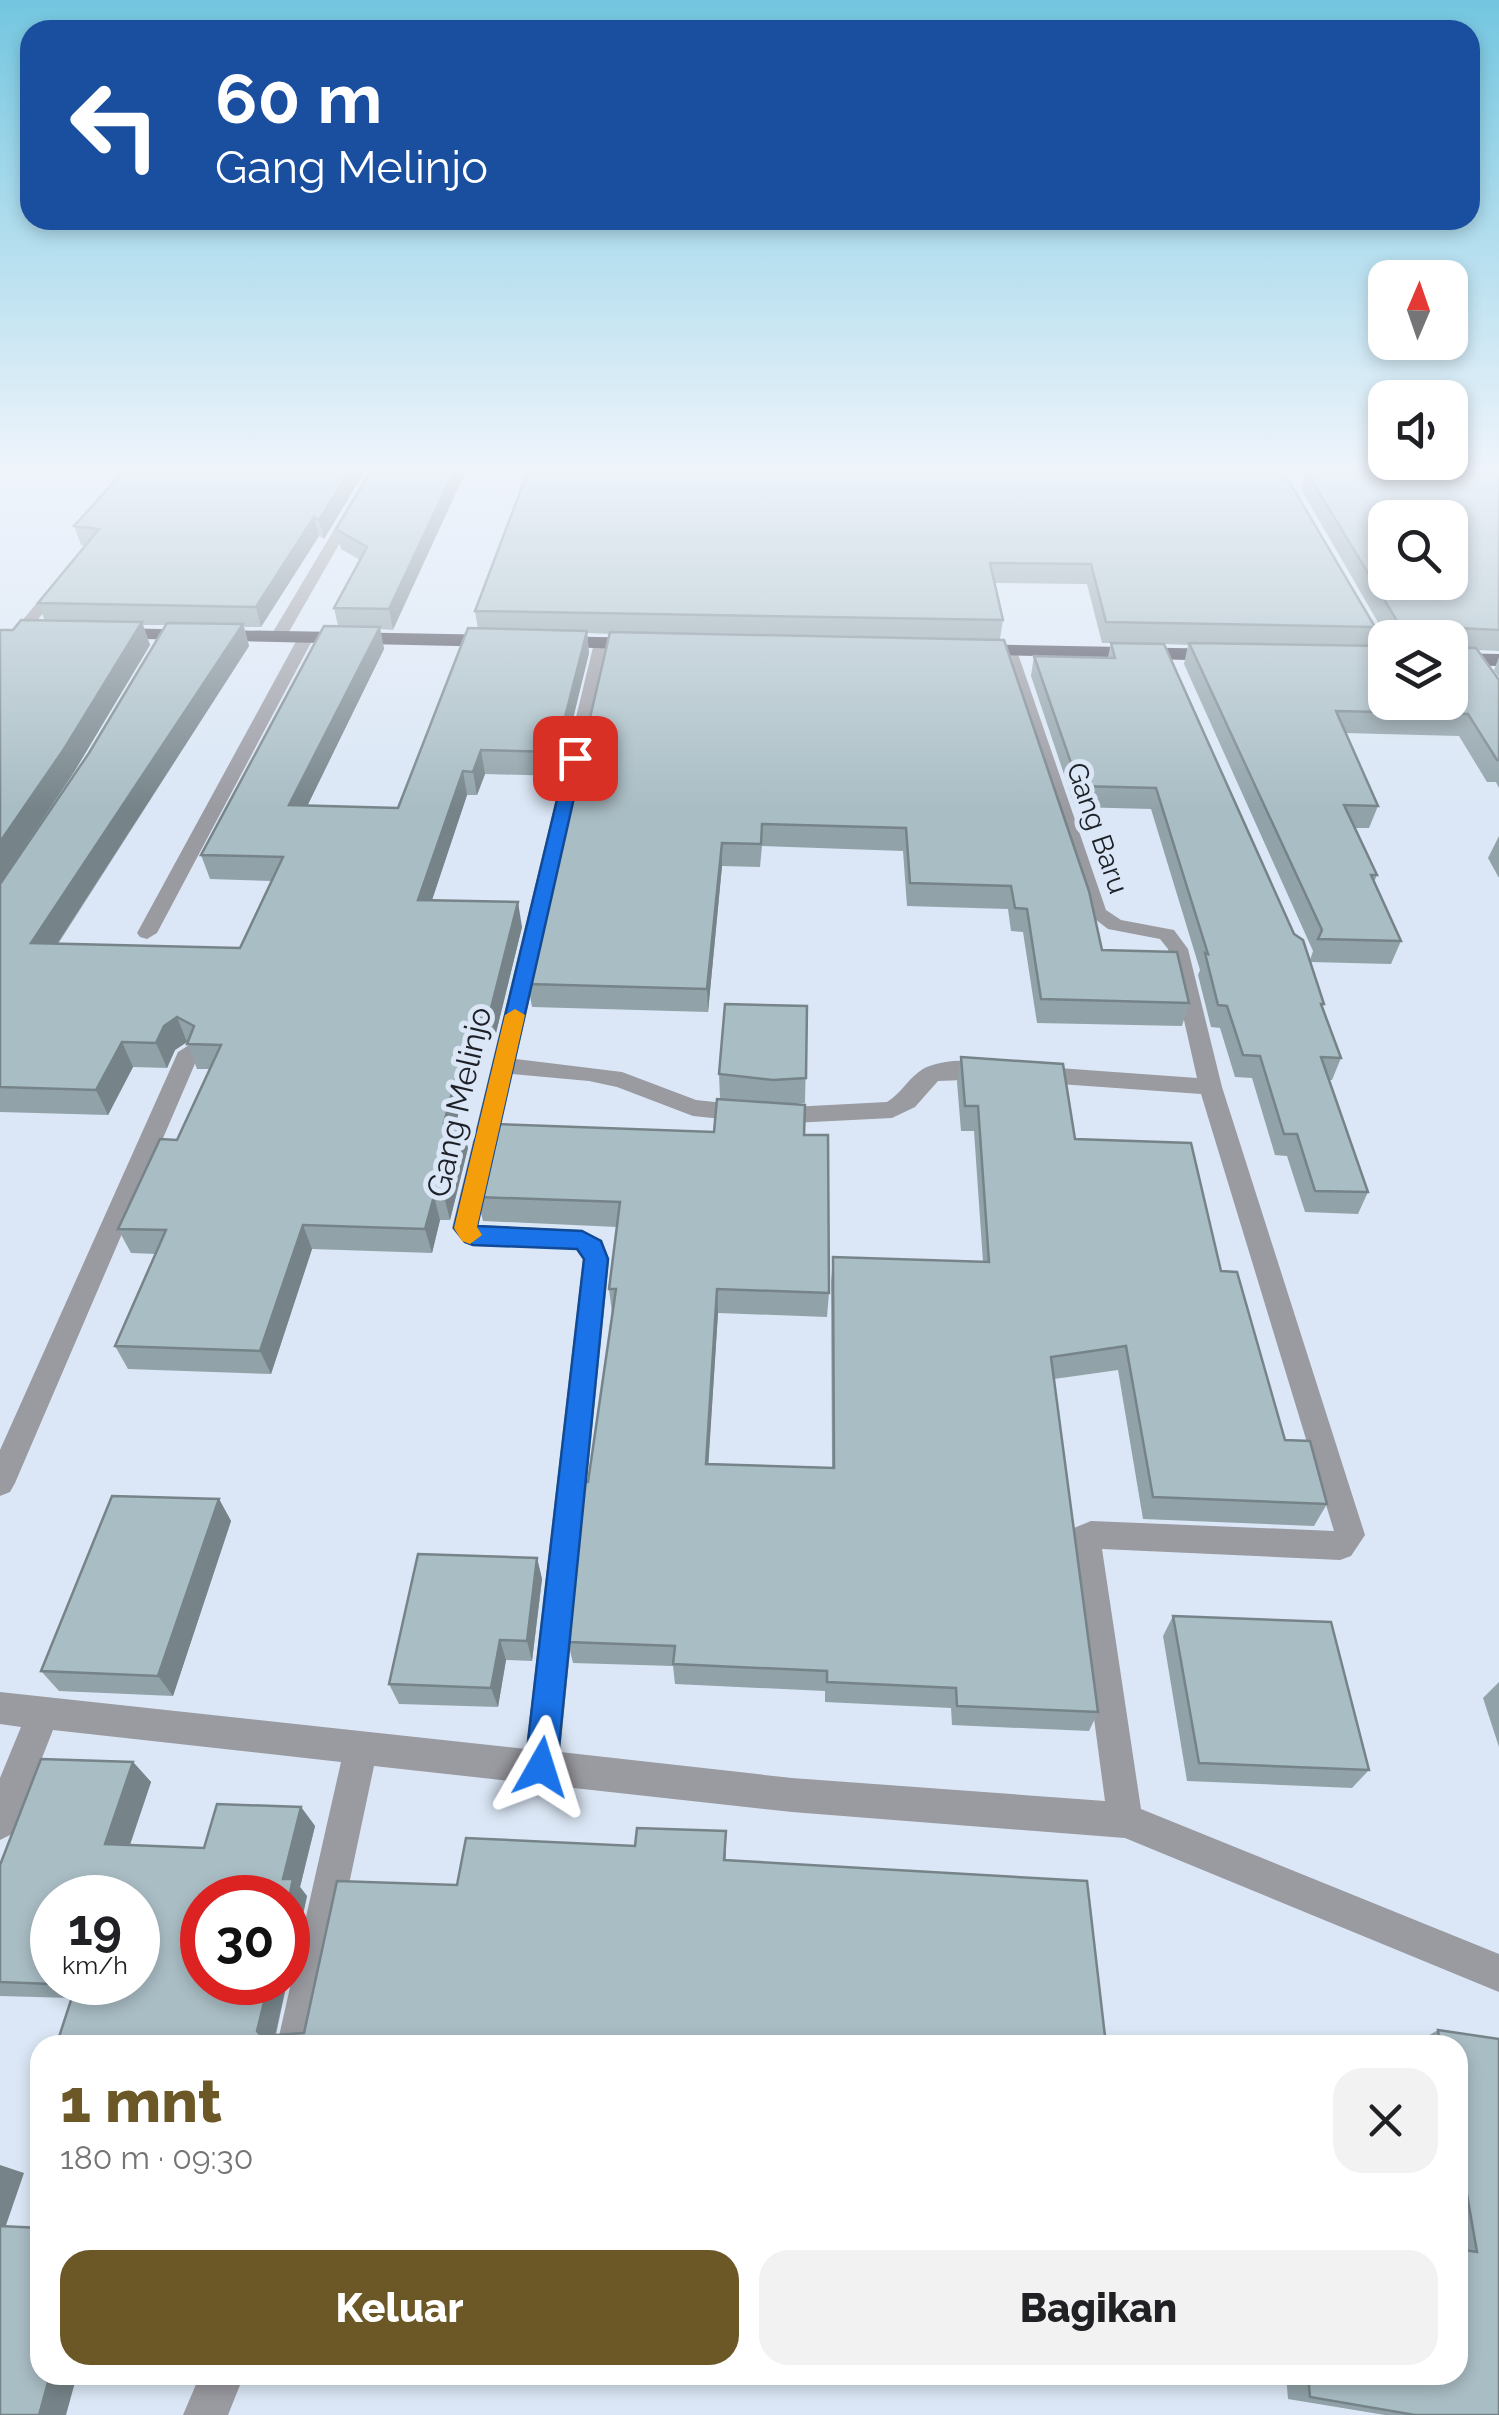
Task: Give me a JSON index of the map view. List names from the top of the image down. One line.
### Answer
{"streets":{"street":["Gang Baru","Gang Melinjo"]},"north":"top","page":{"turn":["60 m","Gang Melinjo"],"speed":"19 km/h","limit":"30","heading":["1 mnt","180 m · 09:30"],"buttons":["Keluar","Bagikan"]}}
